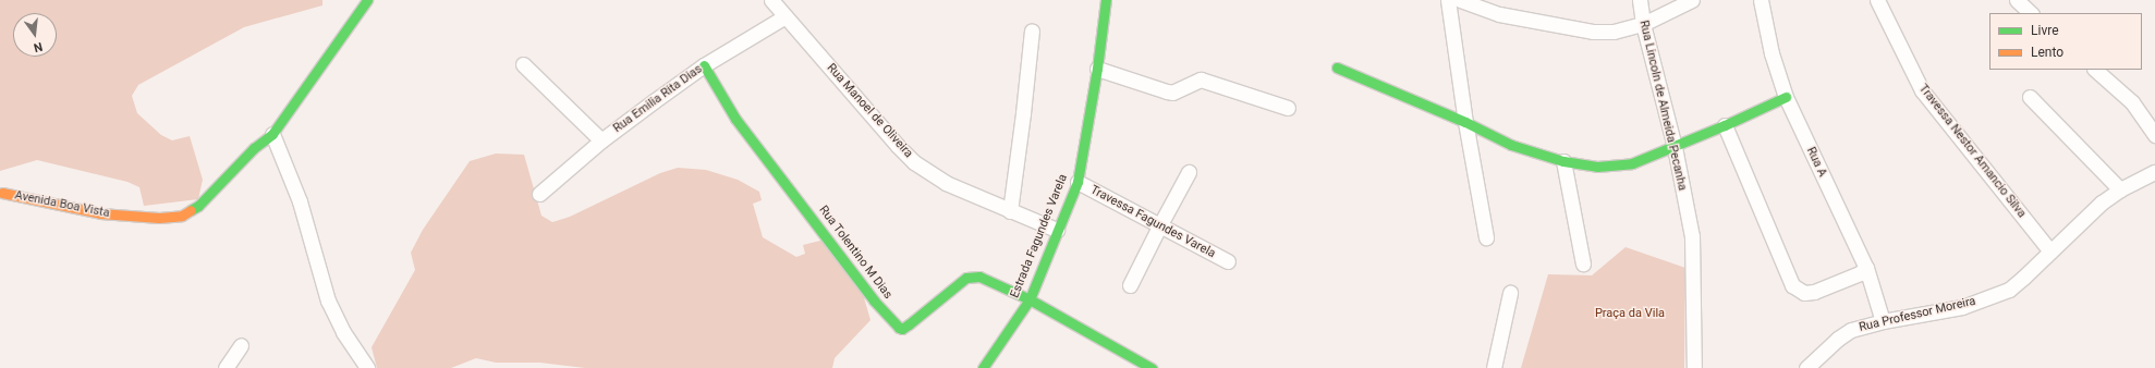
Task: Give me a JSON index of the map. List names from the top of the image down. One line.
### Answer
{"streets":{"street":["Rua Emilia Rita Dias","Rua Lincoln de Almeida Pecanha","Rua Manoel de Oliveira","Travessa Nestor Amancio Silva","Rua A","Avenida Boa Vista","Travessa Fagundes Varela","Estrada Fagundes Varela","Rua Tolentino M Dias","Rua Professor Moreira"]},"crossings":[["Rua Emilia Rita Dias","Rua Manoel de Oliveira"],["Rua Emilia Rita Dias","Rua Tolentino M Dias"],["Rua Manoel de Oliveira","Estrada Fagundes Varela"],["Travessa Nestor Amancio Silva","Rua Professor Moreira"],["Rua A","Rua Professor Moreira"],["Travessa Fagundes Varela","Estrada Fagundes Varela"],["Estrada Fagundes Varela","Rua Tolentino M Dias"]],"parks":["Praça da Vila"],"legend":["Livre","Lento"],"north":"bottom"}
